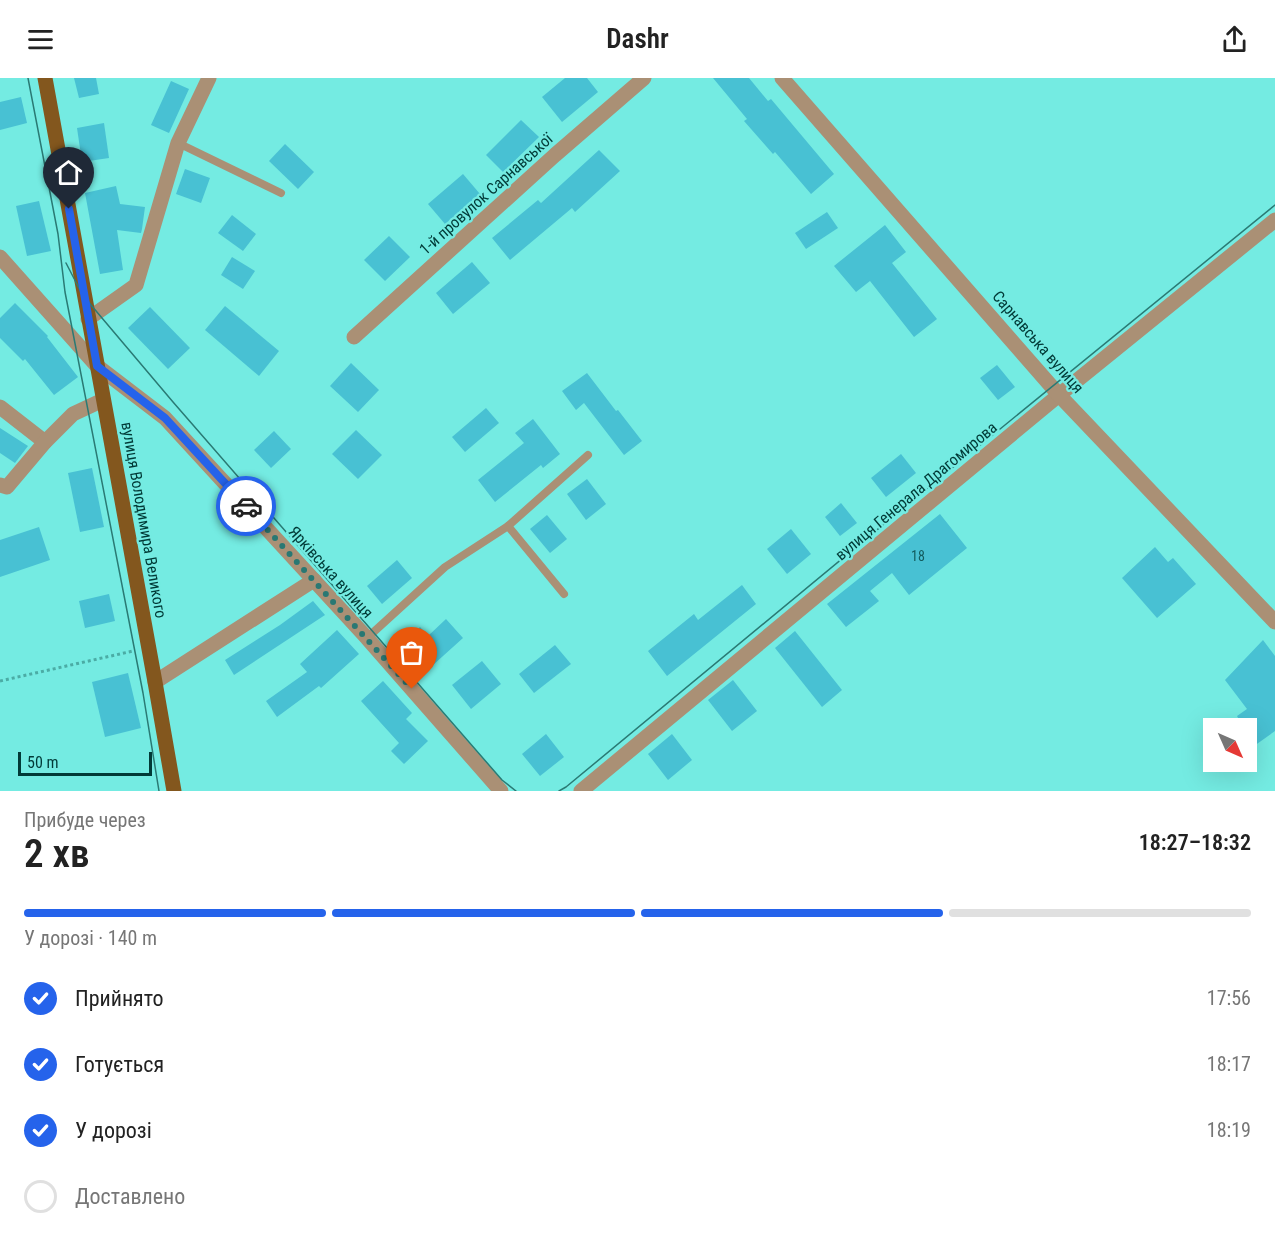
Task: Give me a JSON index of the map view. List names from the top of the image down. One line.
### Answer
{"streets":{"main road":["вулиця Володимира Великого"],"street":["1-й провулок Сарнавської","Сарнавська вулиця","вулиця Генерала Драгомирова","Ярківська вулиця"]},"crossings":[["Сарнавська вулиця","вулиця Генерала Драгомирова"],["вулиця Володимира Великого","Ярківська вулиця"]],"house_numbers":["18"],"scale_bar":"50 m","north":"bottom right","page":{"header":"Dashr","scale":"50 m","heading":["2 хв","Прибуде через","18:27–18:32"],"bar":"У дорозі · 140 m","list":[["Прийнято","17:56"],["Готується","18:17"],["У дорозі","18:19"],"Доставлено"]}}
